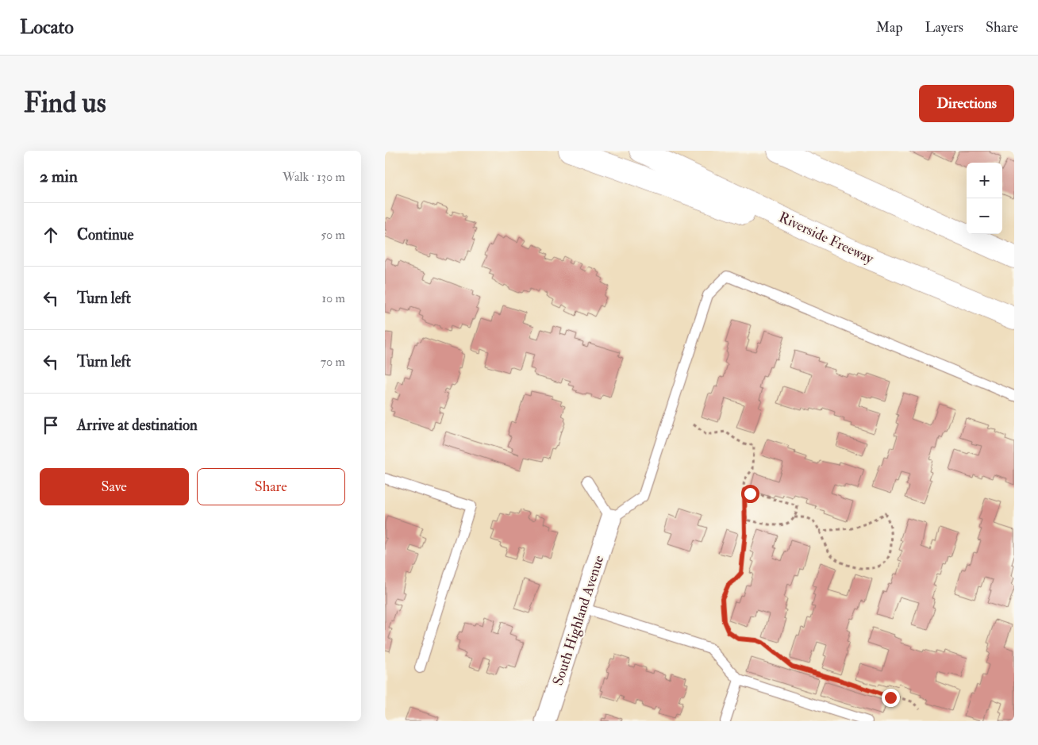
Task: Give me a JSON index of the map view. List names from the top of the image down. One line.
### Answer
{"streets":{"highway":["Riverside Freeway"],"street":["South Highland Avenue"]},"page":{"header":"Locato","nav":["Map","Layers","Share"],"buttons":["Directions",["Save","Share"]],"title":"Find us","heading":["2 min","Walk · 130 m"],"map_buttons":["+","−"],"list":[["Continue","50 m"],["Turn left","10 m"],["Turn left","70 m"],"Arrive at destination"]}}
